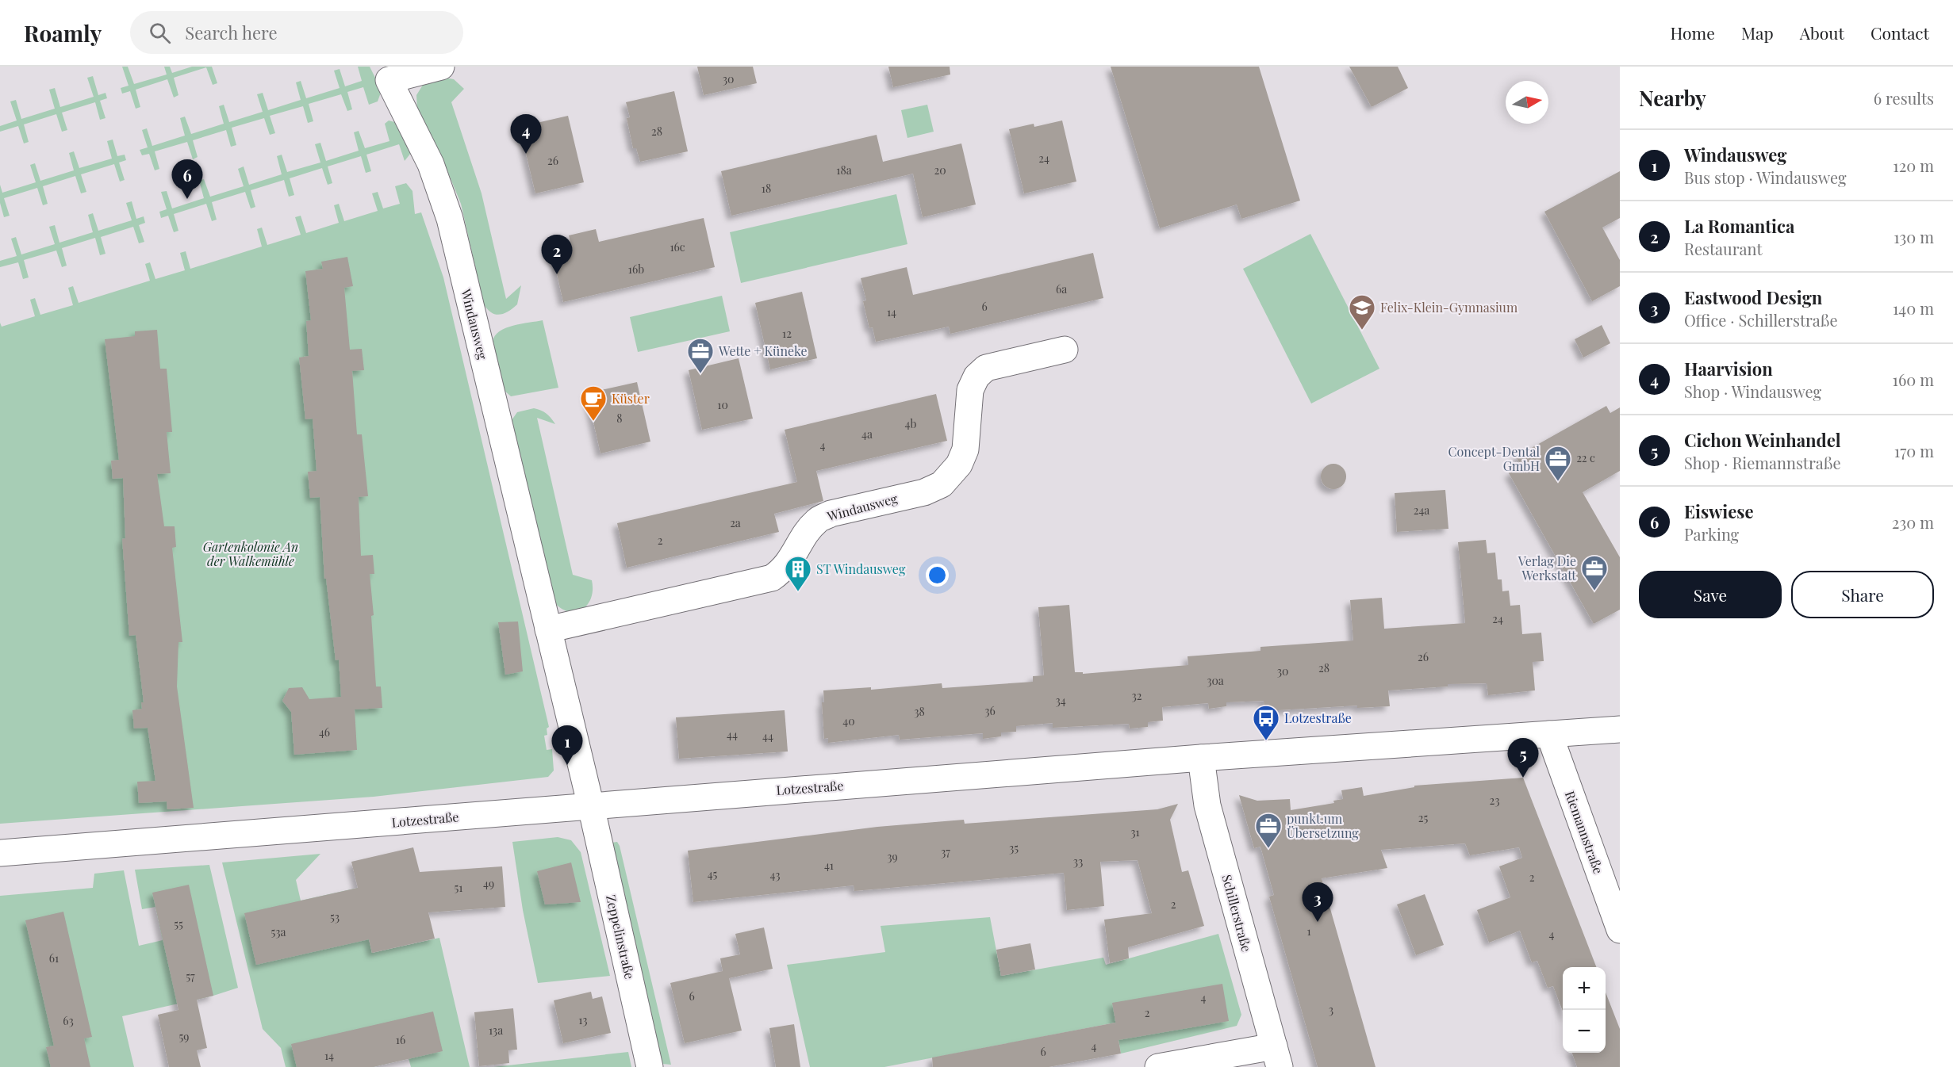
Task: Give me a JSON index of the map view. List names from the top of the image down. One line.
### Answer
{"streets":{"street":["Windausweg","Lotzestraße","Riemannstraße","Schillerstraße","Zeppelinstraße"]},"crossings":[["Windausweg","Lotzestraße"],["Windausweg","Zeppelinstraße"],["Lotzestraße","Riemannstraße"],["Lotzestraße","Schillerstraße"],["Lotzestraße","Zeppelinstraße"]],"parks":["Gartenkolonie An der Walkemühle"],"places":{"school or university":["Felix-Klein-Gymnasium"],"office":["Wette + Küneke","Concept-Dental GmbH","Verlag Die Werkstatt","punkt.um Übersetzung"],"cafe":["Küster"],"building":["ST Windausweg"],"bus stop":["Lotzestraße"]},"house_numbers":["30","28","24","26","18a","20","18","16c","16b","6a","6","14","12","10","8","4b","4a","4","22 c","24a","2a","2","24","26","28","30","30a","32","34","36","38","40","46","44","44","23","25","31","35","37","39","33","41","45","43","2","49","51","2","53","55","1","53a","4","61","57","6","4","3","2","13","63","13a","59","16","4","6","14"],"north":"right","page":{"header":"Roamly","search":"Search here","nav":["Home","Map","About","Contact"],"heading":["Nearby","6 results"],"pins":["4","6","2","1","5","3"],"list":[{"mark":"1","name":"Windausweg","note":"Bus stop · Windausweg","value":"120 m"},{"mark":"2","name":"La Romantica","note":"Restaurant","value":"130 m"},{"mark":"3","name":"Eastwood Design","note":"Office · Schillerstraße","value":"140 m"},{"mark":"4","name":"Haarvision","note":"Shop · Windausweg","value":"160 m"},{"mark":"5","name":"Cichon Weinhandel","note":"Shop · Riemannstraße","value":"170 m"},{"mark":"6","name":"Eiswiese","note":"Parking","value":"230 m"}],"buttons":["Save","Share"],"map_buttons":["+","−"]}}
